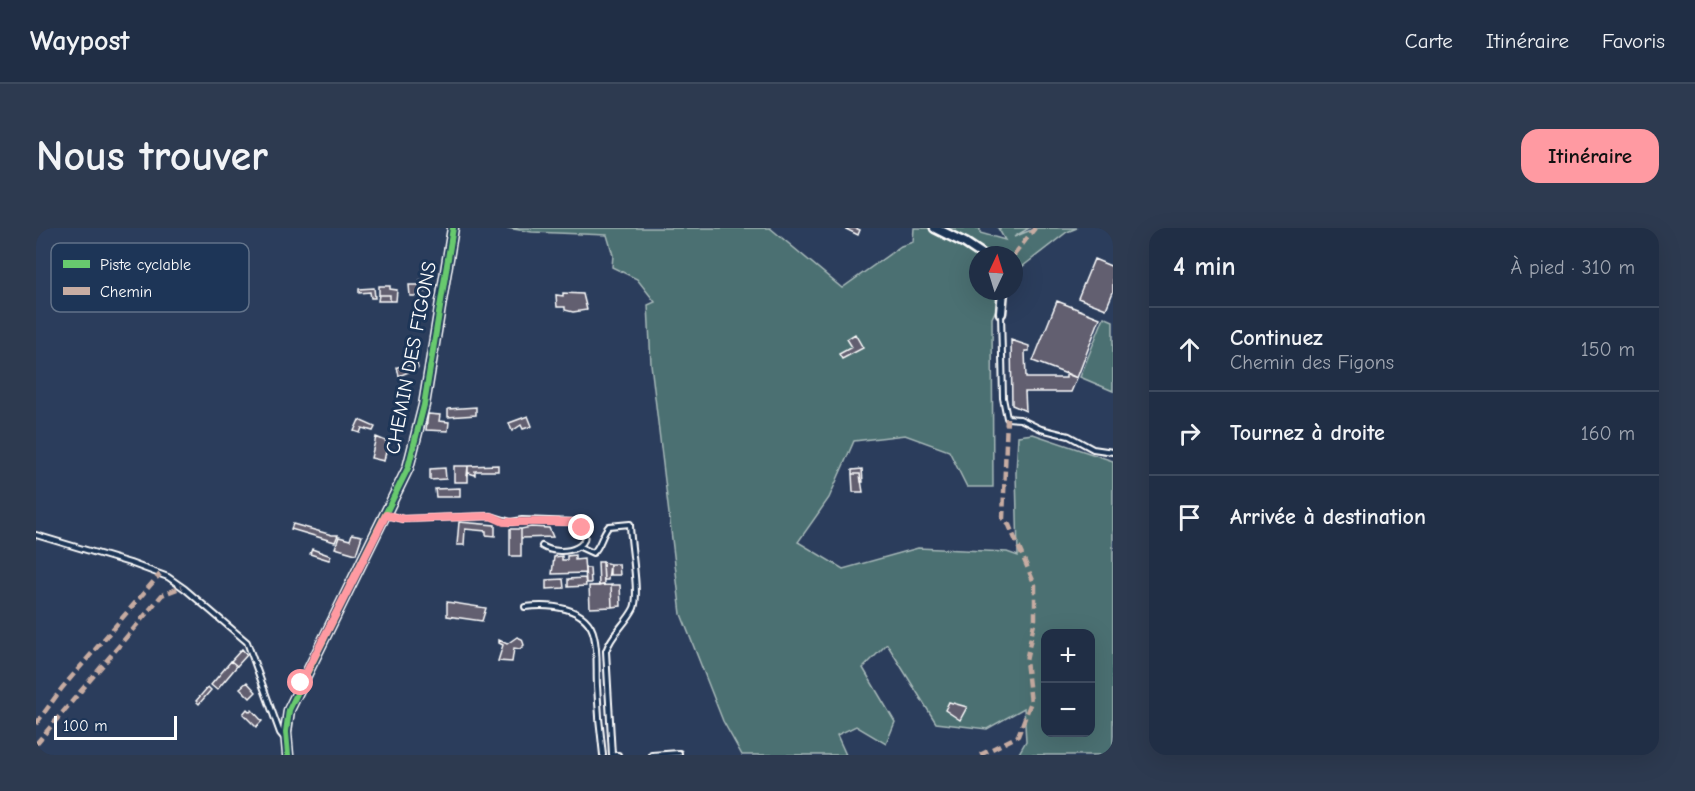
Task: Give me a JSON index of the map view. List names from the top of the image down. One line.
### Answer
{"streets":{"street":["CHEMIN DES FIGONS"]},"legend":["Piste cyclable","Chemin"],"scale_bar":"100 m","north":"top","page":{"header":"Waypost","nav":["Carte","Itinéraire","Favoris"],"buttons":"Itinéraire","title":"Nous trouver","heading":["4 min","À pied · 310 m"],"list":[["Continuez","Chemin des Figons","150 m"],["Tournez à droite","160 m"],"Arrivée à destination"],"map_buttons":["+","−"],"scale":"100 m"}}
